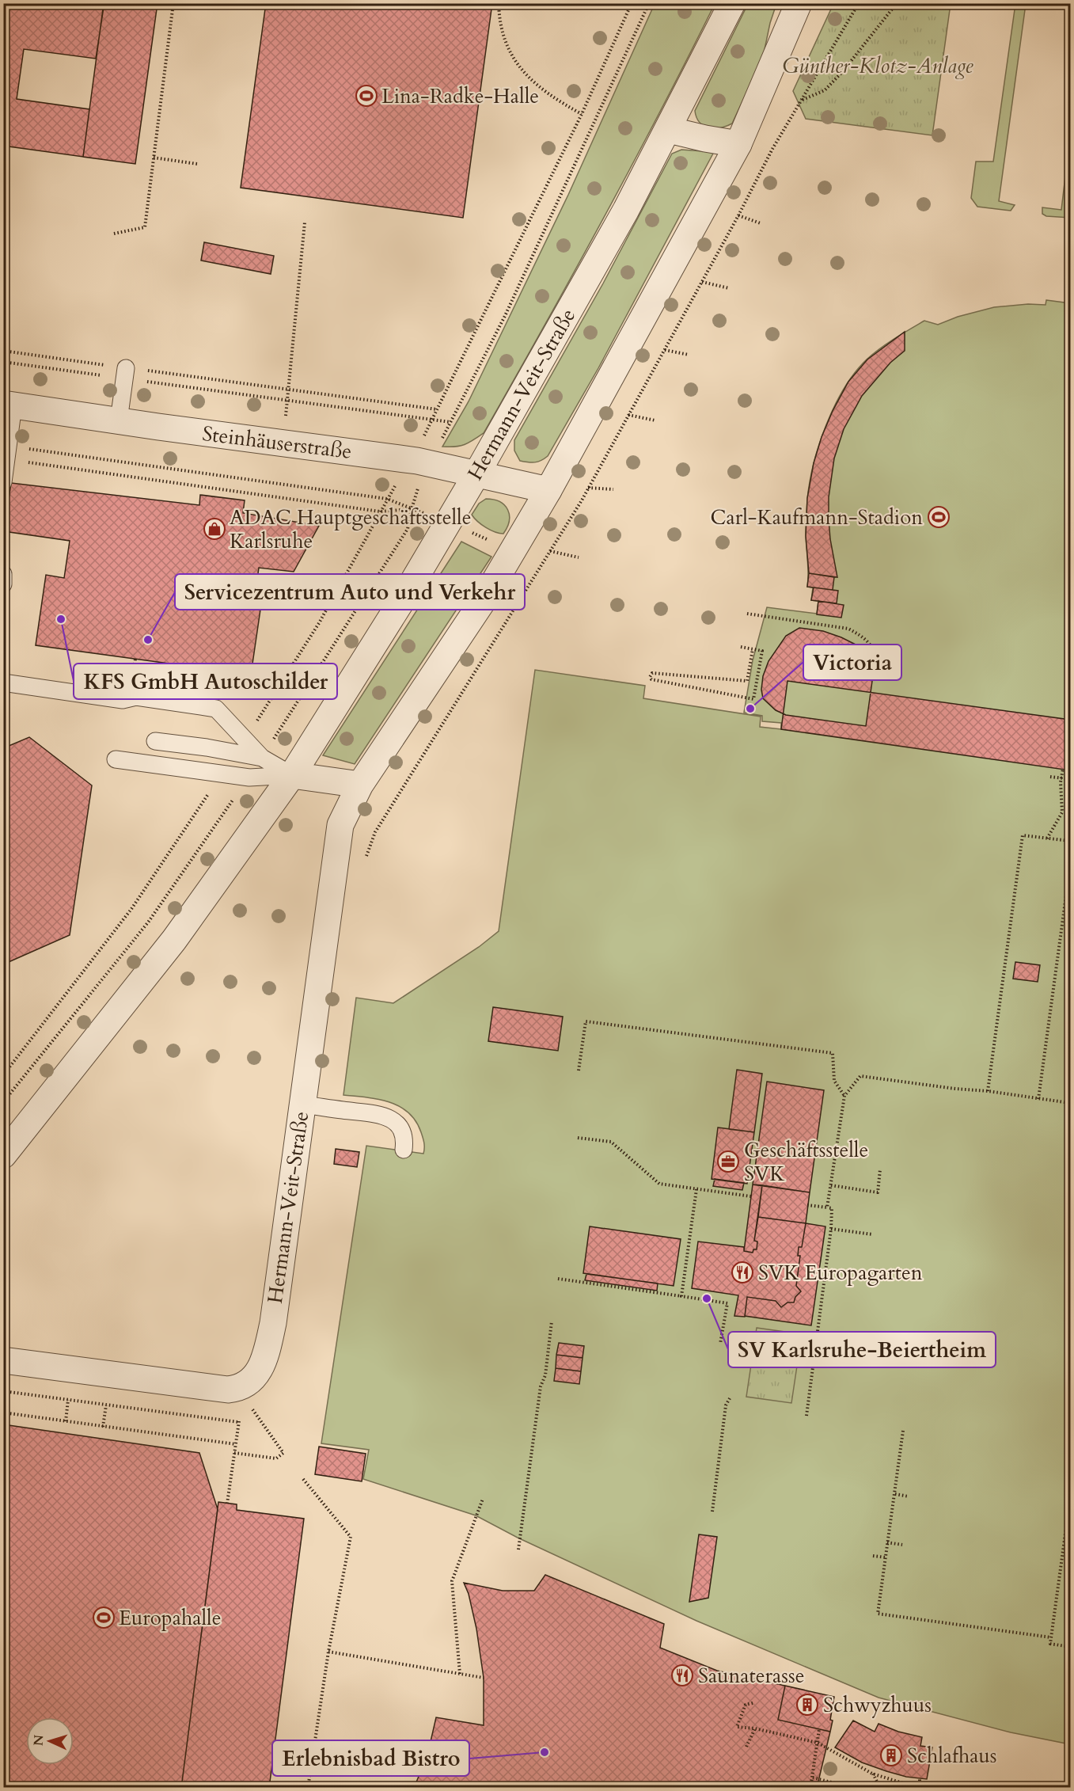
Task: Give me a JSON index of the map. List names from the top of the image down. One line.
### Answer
{"streets":{"street":["Hermann-Veit-Straße","Steinhäuserstraße"]},"crossings":[["Hermann-Veit-Straße","Steinhäuserstraße"]],"parks":["Günther-Klotz-Anlage"],"places":{"sports":["Lina-Radke-Halle","Carl-Kaufmann-Stadion","Europahalle"],"shop":["ADAC Hauptgeschäftsstelle Karlsruhe"],"other":["KFS GmbH Autoschilder","Servicezentrum Auto und Verkehr","Victoria","SV Karlsruhe-Beiertheim","Erlebnisbad Bistro"],"office":["Geschäftsstelle SVK"],"restaurant":["SVK Europagarten","Saunaterasse"],"building":["Schwyzhuus","Schlafhaus"]},"north":"left"}
